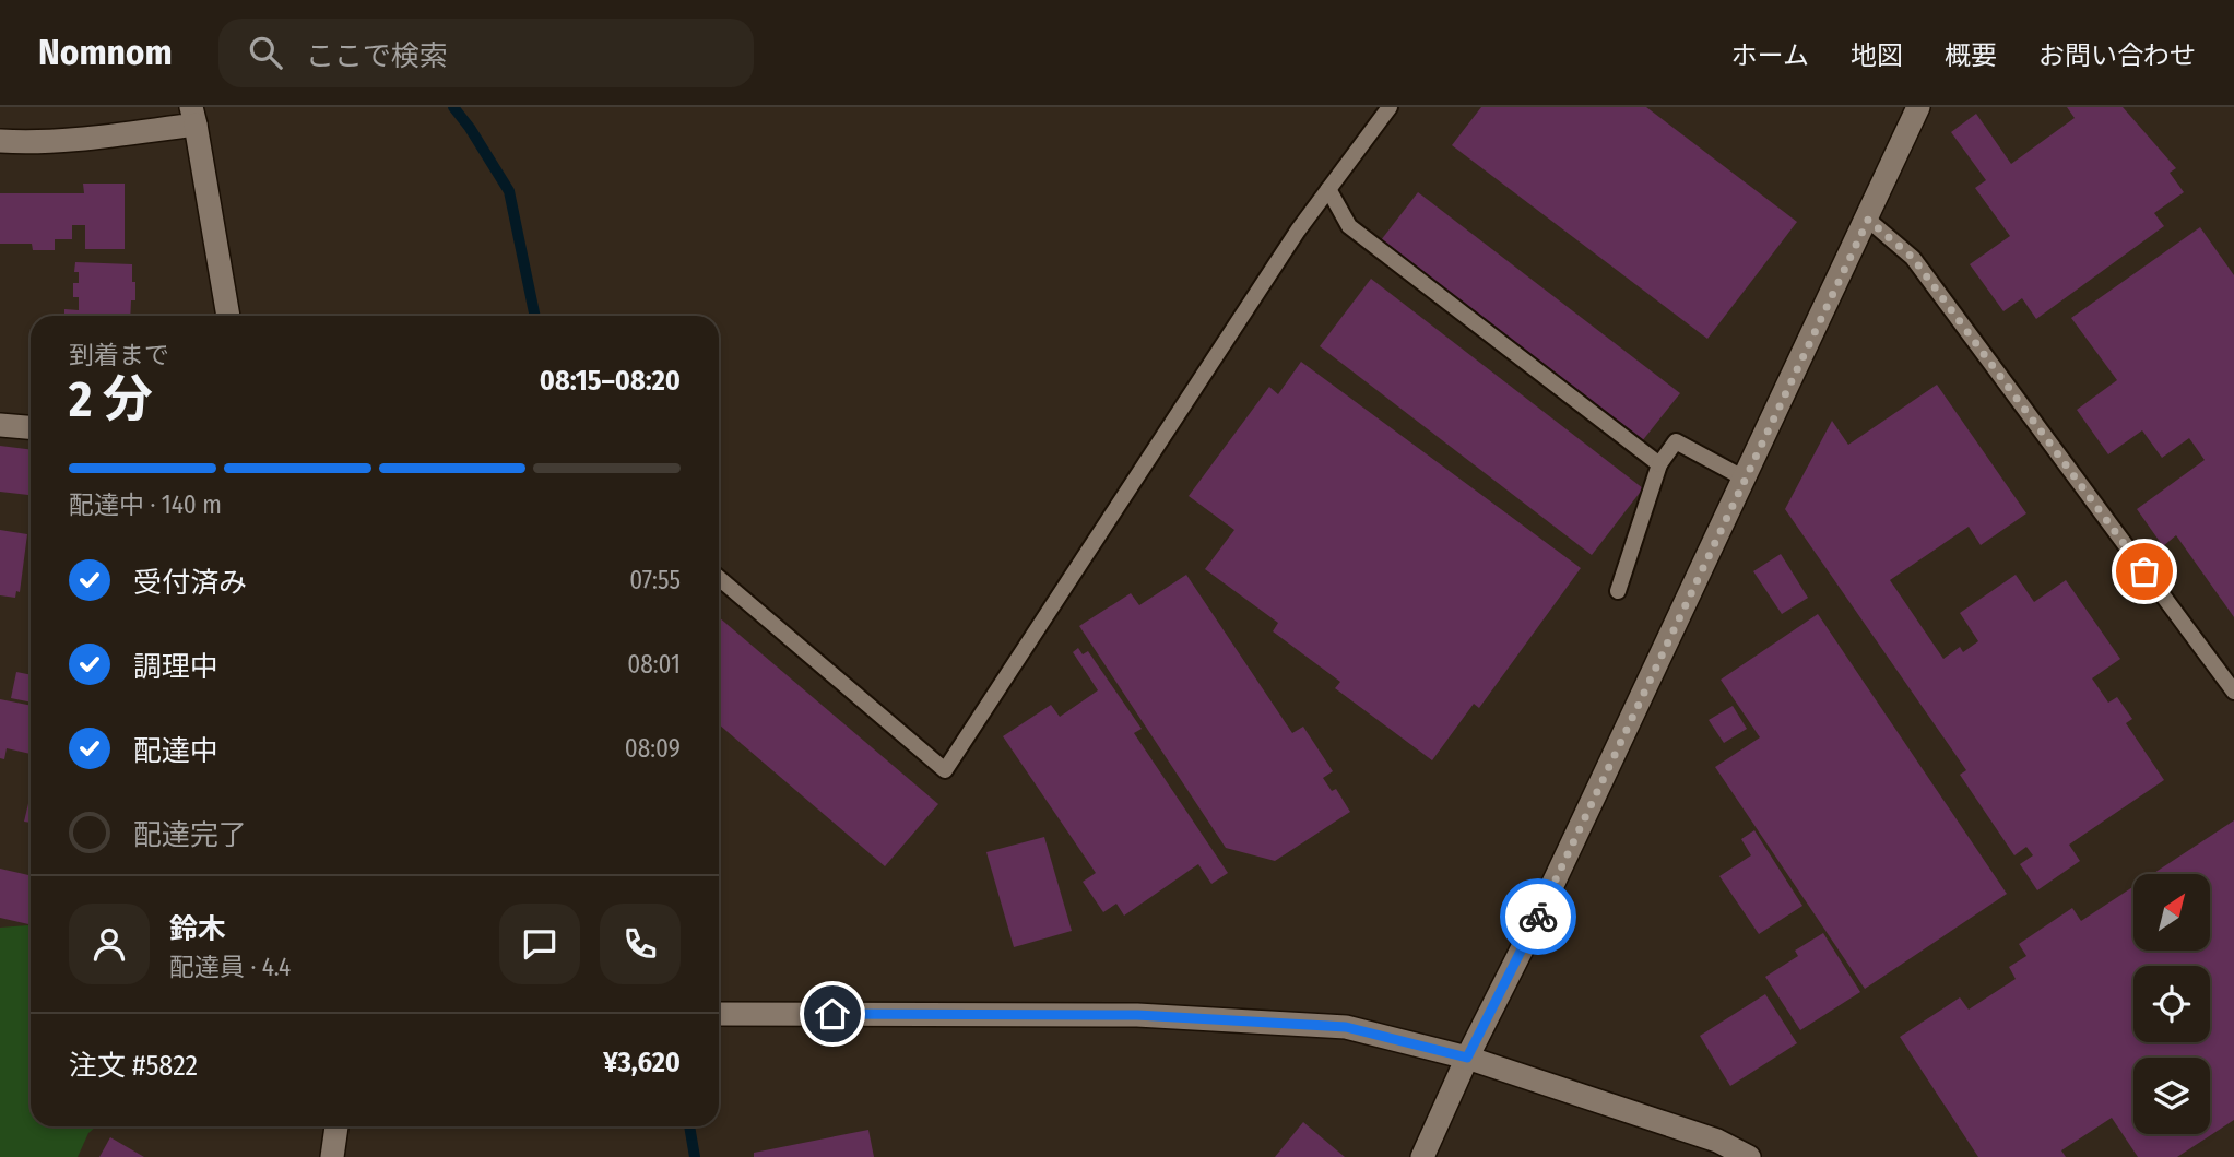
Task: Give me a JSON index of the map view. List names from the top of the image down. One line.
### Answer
{"north":"top right","page":{"header":"Nomnom","search":"ここで検索","nav":["ホーム","地図","概要","お問い合わせ"],"heading":["2 分","到着まで","08:15–08:20"],"panel":["鈴木","配達員 · 4.4","注文 #5822","¥3,620"],"bar":"配達中 · 140 m","list":[["受付済み","07:55"],["調理中","08:01"],["配達中","08:09"],"配達完了"]}}
